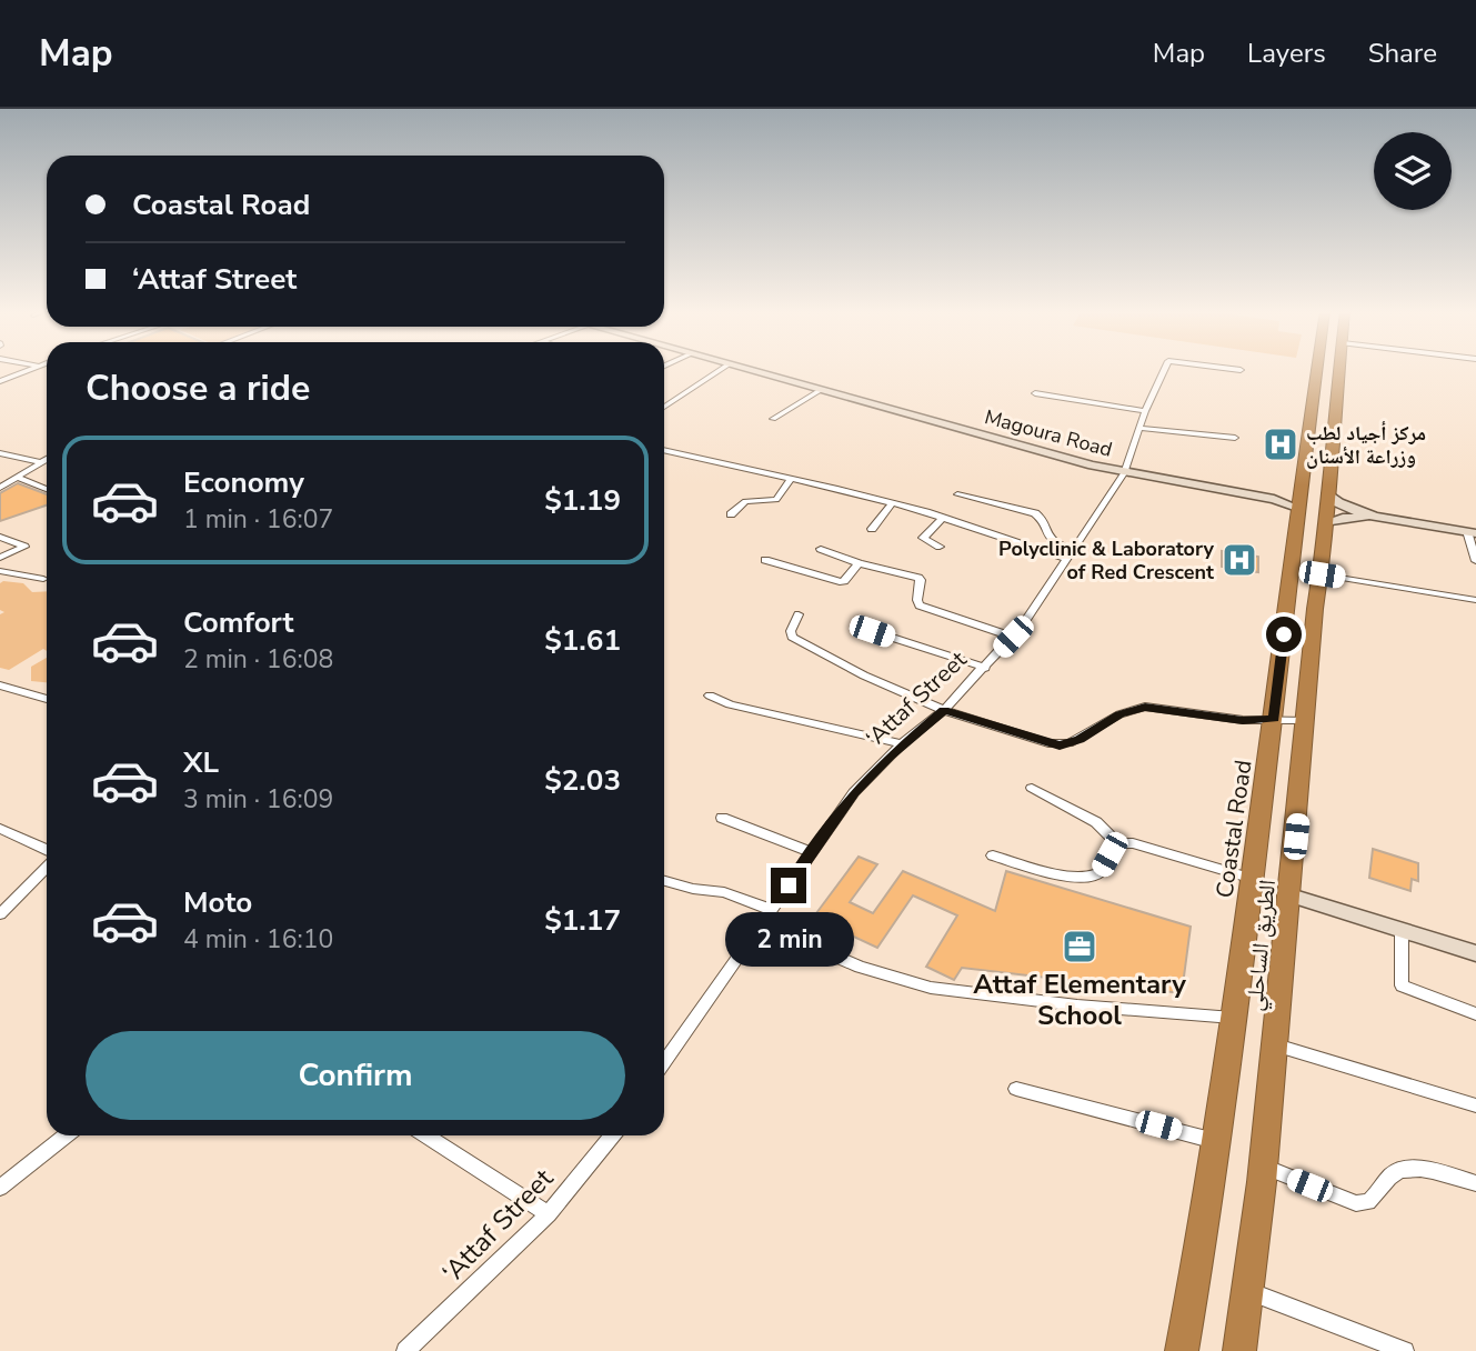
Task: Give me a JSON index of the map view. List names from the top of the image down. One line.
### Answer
{"streets":{"highway":["Coastal Road","الطريق الساحلي"],"street":["Magoura Road","‘Attaf Street"]},"crossings":[["Magoura Road","‘Attaf Street"],["Magoura Road","Coastal Road"]],"places":{"hospital":["مركز أجياد لطب وزراعة الأسنان","Polyclinic & Laboratory of Red Crescent"],"office":["Attaf Elementary School"]},"page":{"header":"Map","nav":["Map","Layers","Share"],"banner":["Coastal Road","‘Attaf Street"],"heading":"Choose a ride","list":[{"name":"Economy","note":"1 min · 16:07","value":"$1.19"},{"name":"Comfort","note":"2 min · 16:08","value":"$1.61"},{"name":"XL","note":"3 min · 16:09","value":"$2.03"},{"name":"Moto","note":"4 min · 16:10","value":"$1.17"}],"bubble":"2 min","buttons":"Confirm"}}
